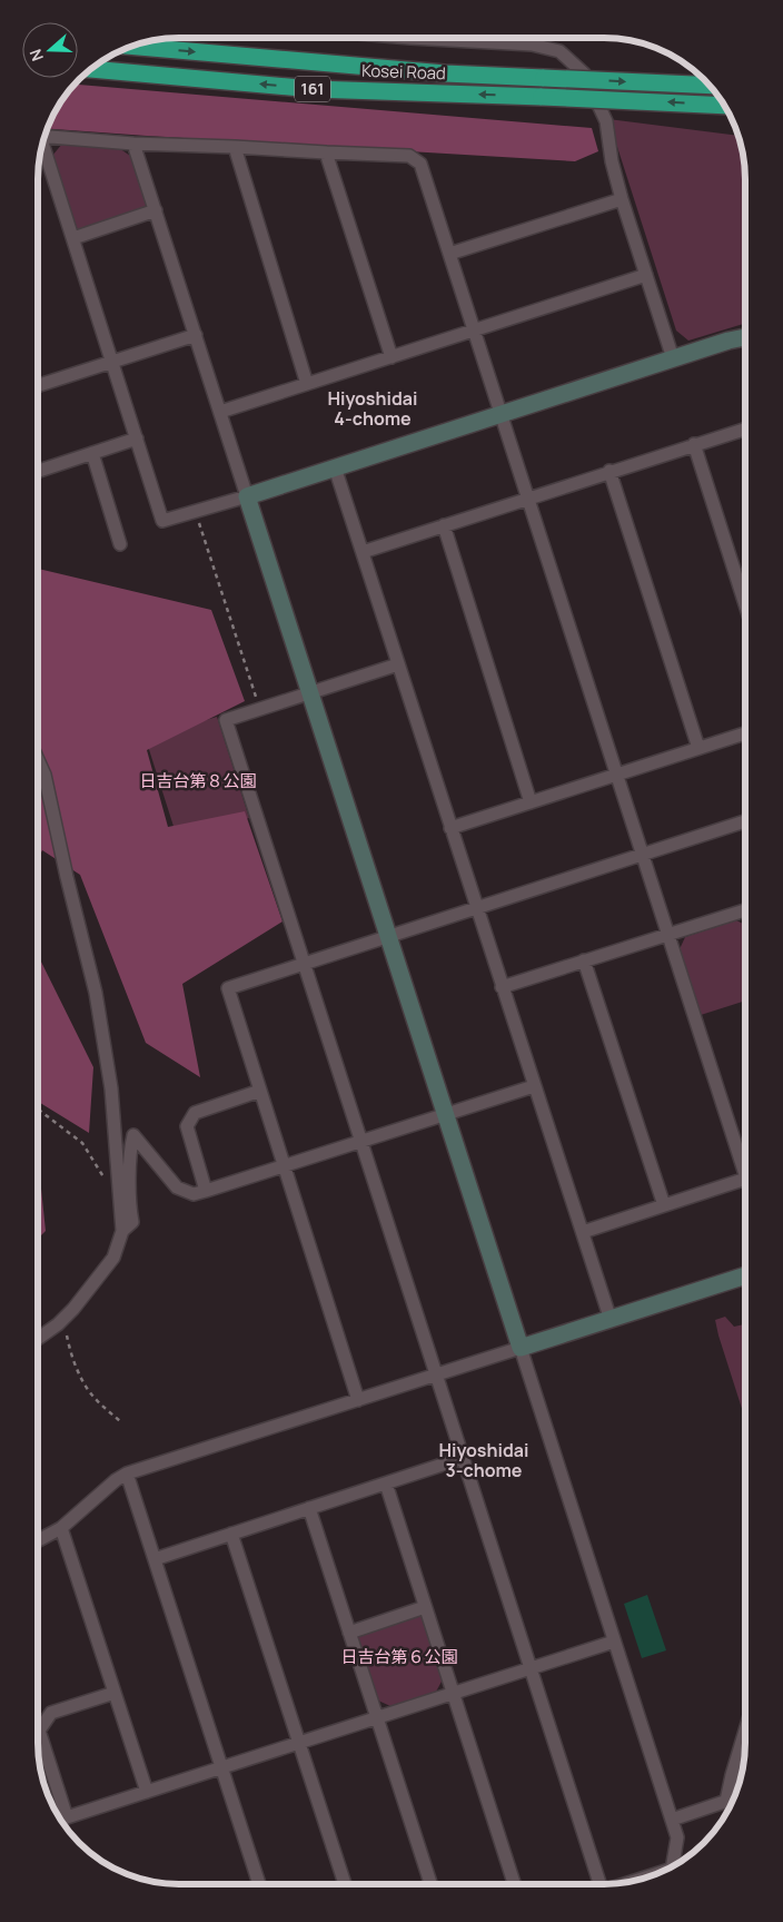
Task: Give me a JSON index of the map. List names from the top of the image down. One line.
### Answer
{"streets":{"highway":["Kosei Road","161"]},"districts":["Hiyoshidai 4-chome","Hiyoshidai 3-chome"],"parks":["日吉台第８公園","日吉台第６公園"],"north":"left"}
